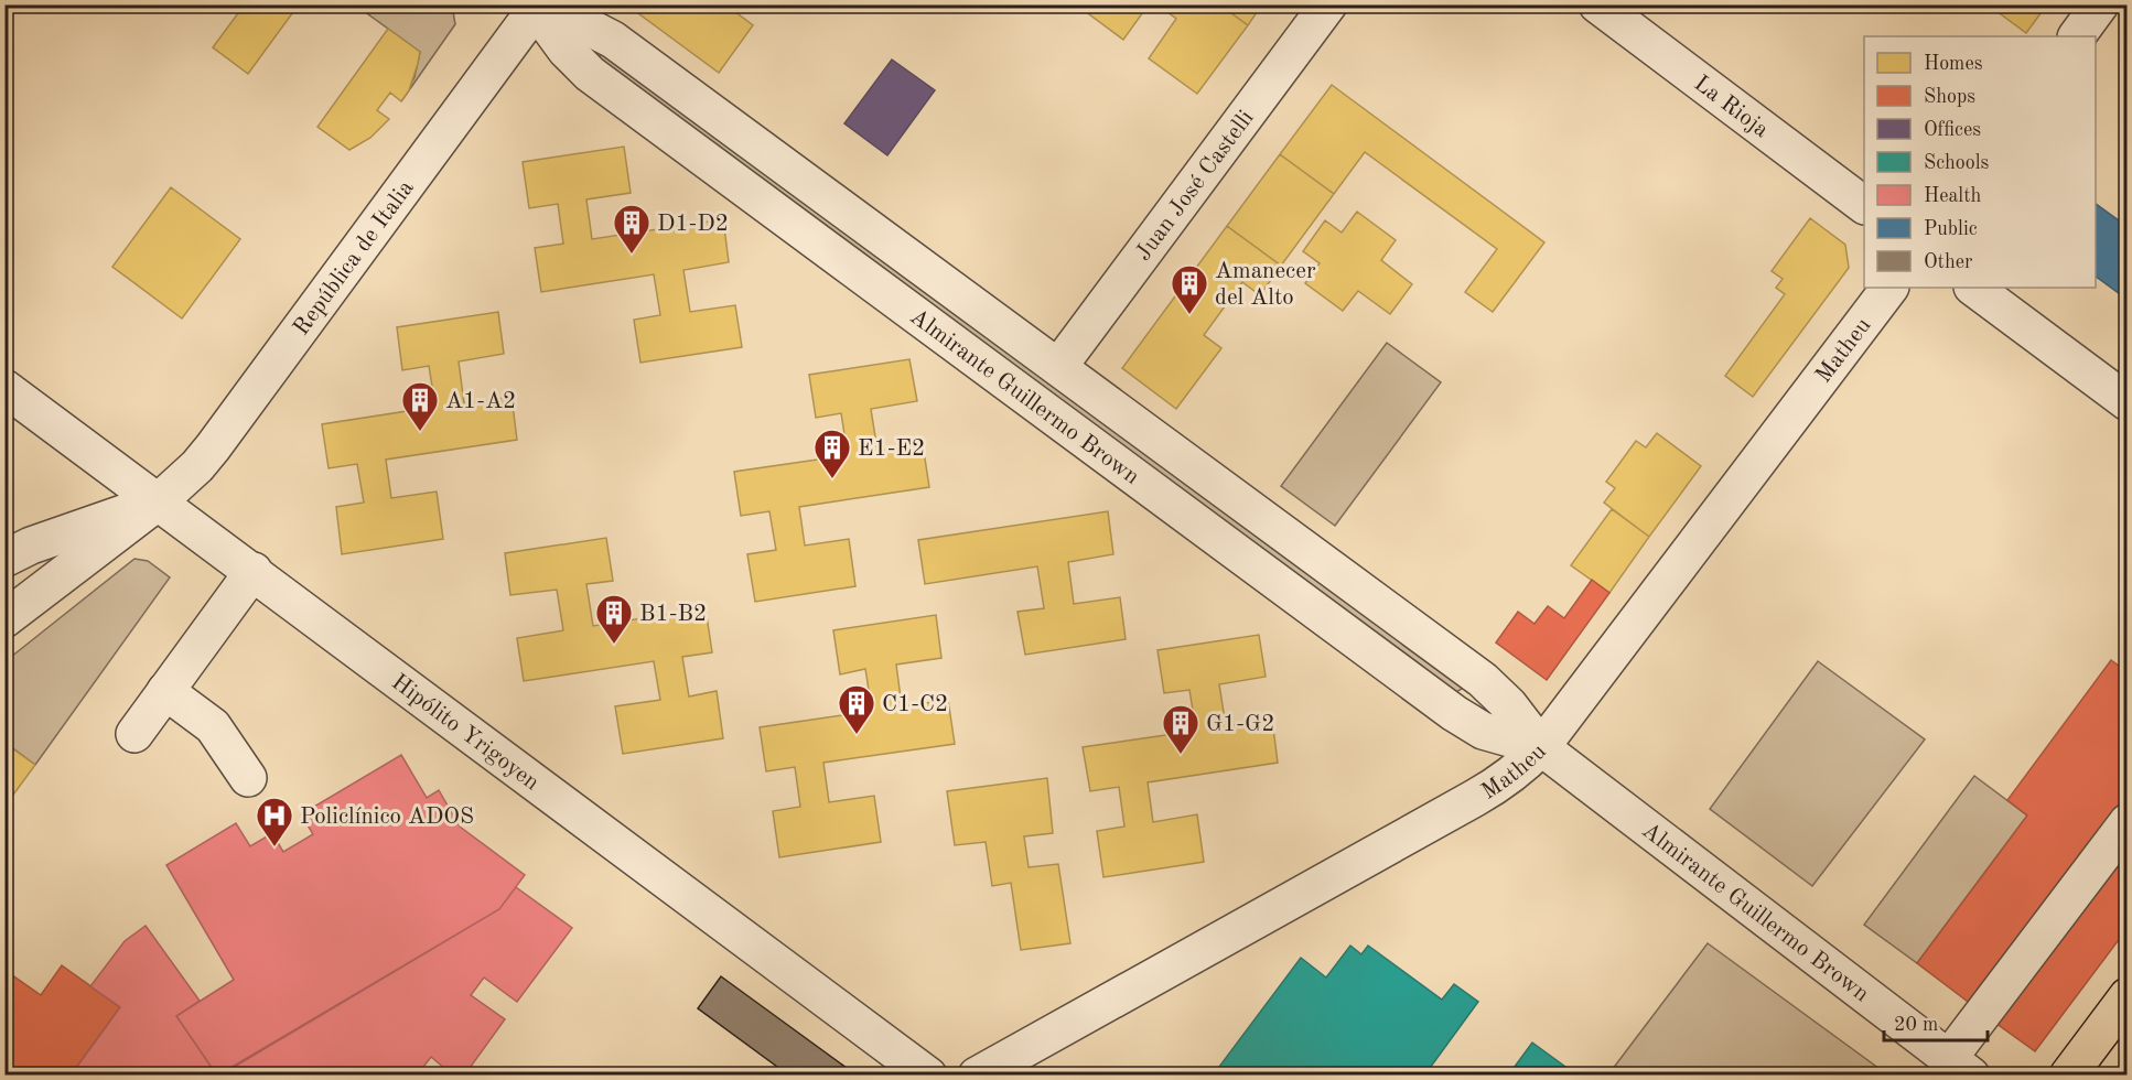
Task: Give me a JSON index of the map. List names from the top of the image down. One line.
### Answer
{"streets":{"street":["La Rioja","Juan José Castelli","República de Italia","Matheu","Almirante Guillermo Brown","Hipólito Yrigoyen"]},"crossings":[["Juan José Castelli","Almirante Guillermo Brown"],["República de Italia","Almirante Guillermo Brown"],["República de Italia","Hipólito Yrigoyen"],["Matheu","Almirante Guillermo Brown"]],"places":{"building":["D1-D2","Amanecer del Alto","A1-A2","E1-E2","B1-B2","C1-C2","G1-G2"],"hospital":["Policlínico ADOS"]},"legend":["Homes","Shops","Offices","Schools","Health","Public","Other"],"scale_bar":"20 m"}
